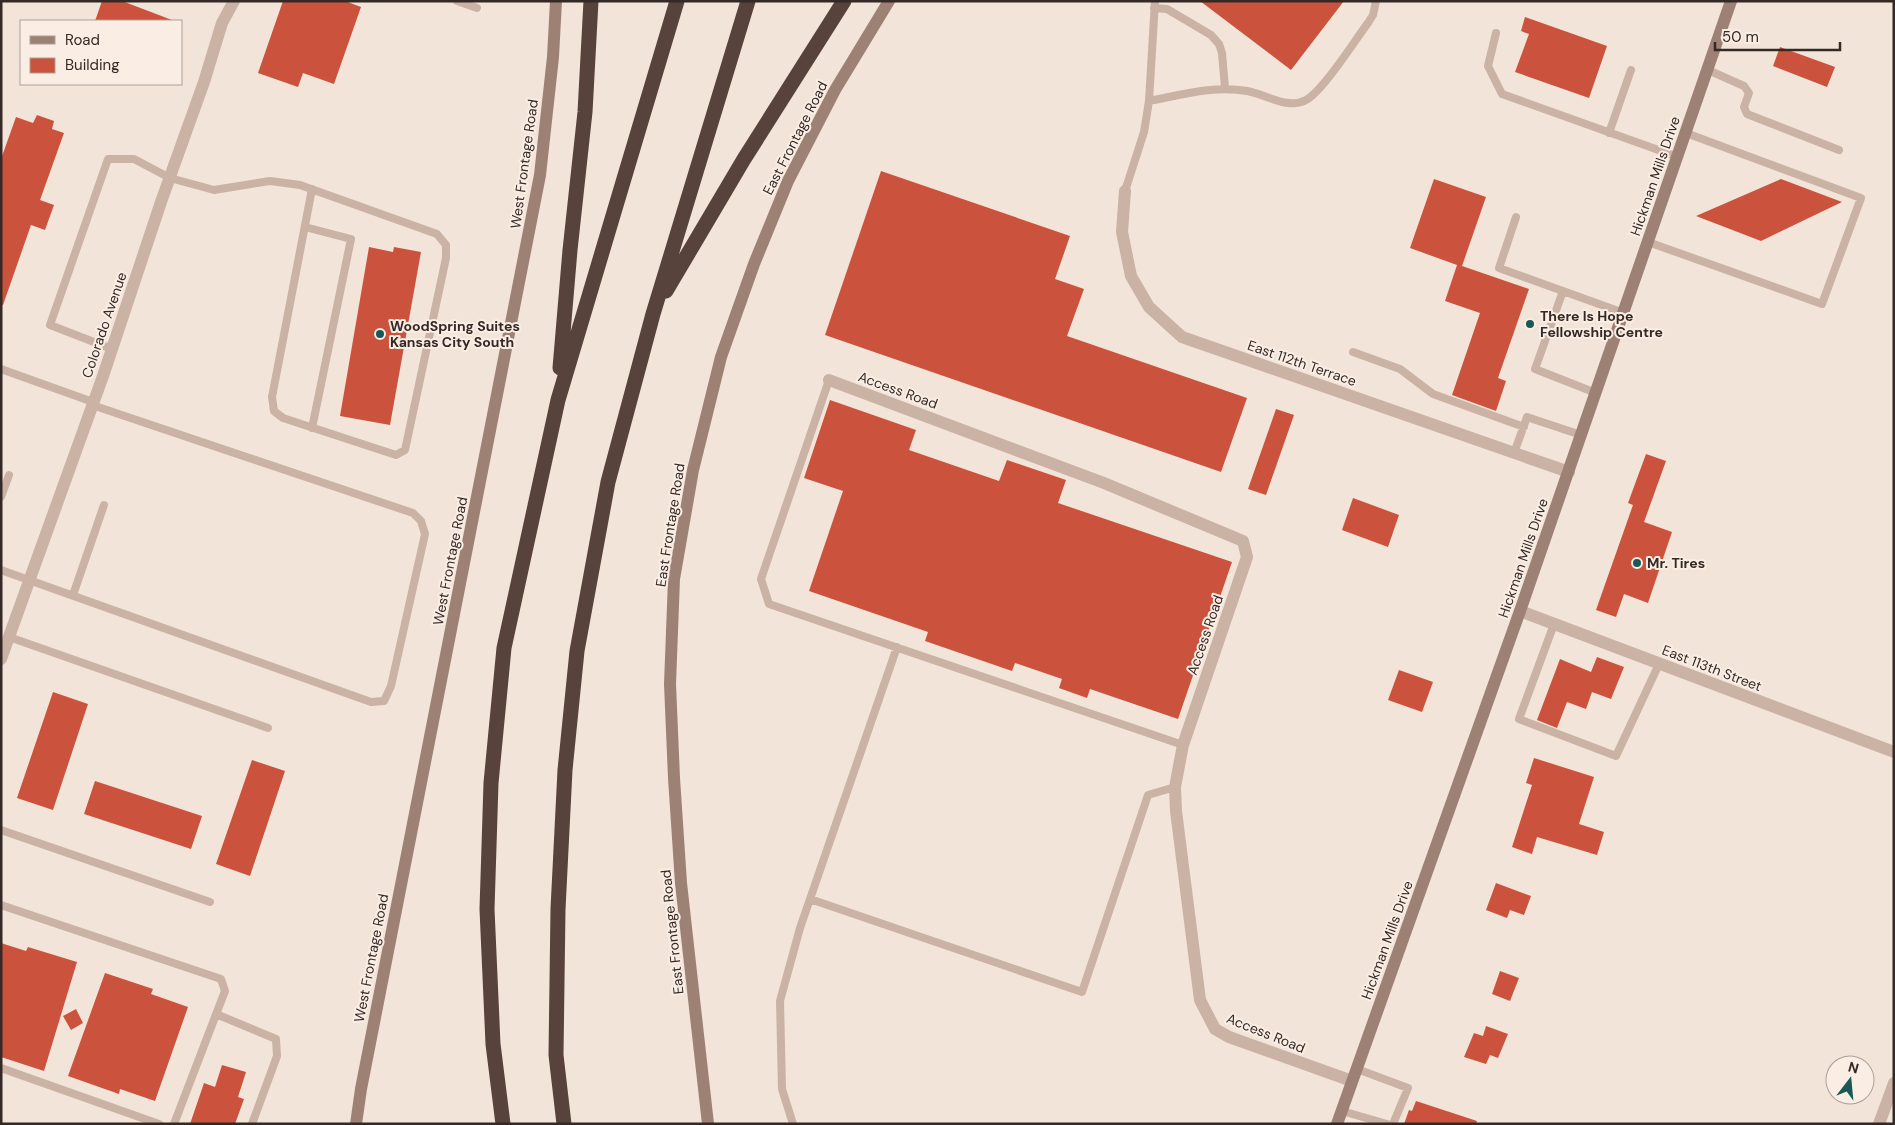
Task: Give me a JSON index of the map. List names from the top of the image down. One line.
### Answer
{"streets":{"street":["East Frontage Road","West Frontage Road","Hickman Mills Drive","Colorado Avenue","East 112th Terrace","Access Road","East 113th Street"]},"crossings":[["Hickman Mills Drive","East 112th Terrace"],["Hickman Mills Drive","Access Road"],["Hickman Mills Drive","East 113th Street"]],"places":["There Is Hope Fellowship Centre","WoodSpring Suites Kansas City South","Mr. Tires"],"legend":["Road","Building"],"scale_bar":"50 m","north":"top"}
